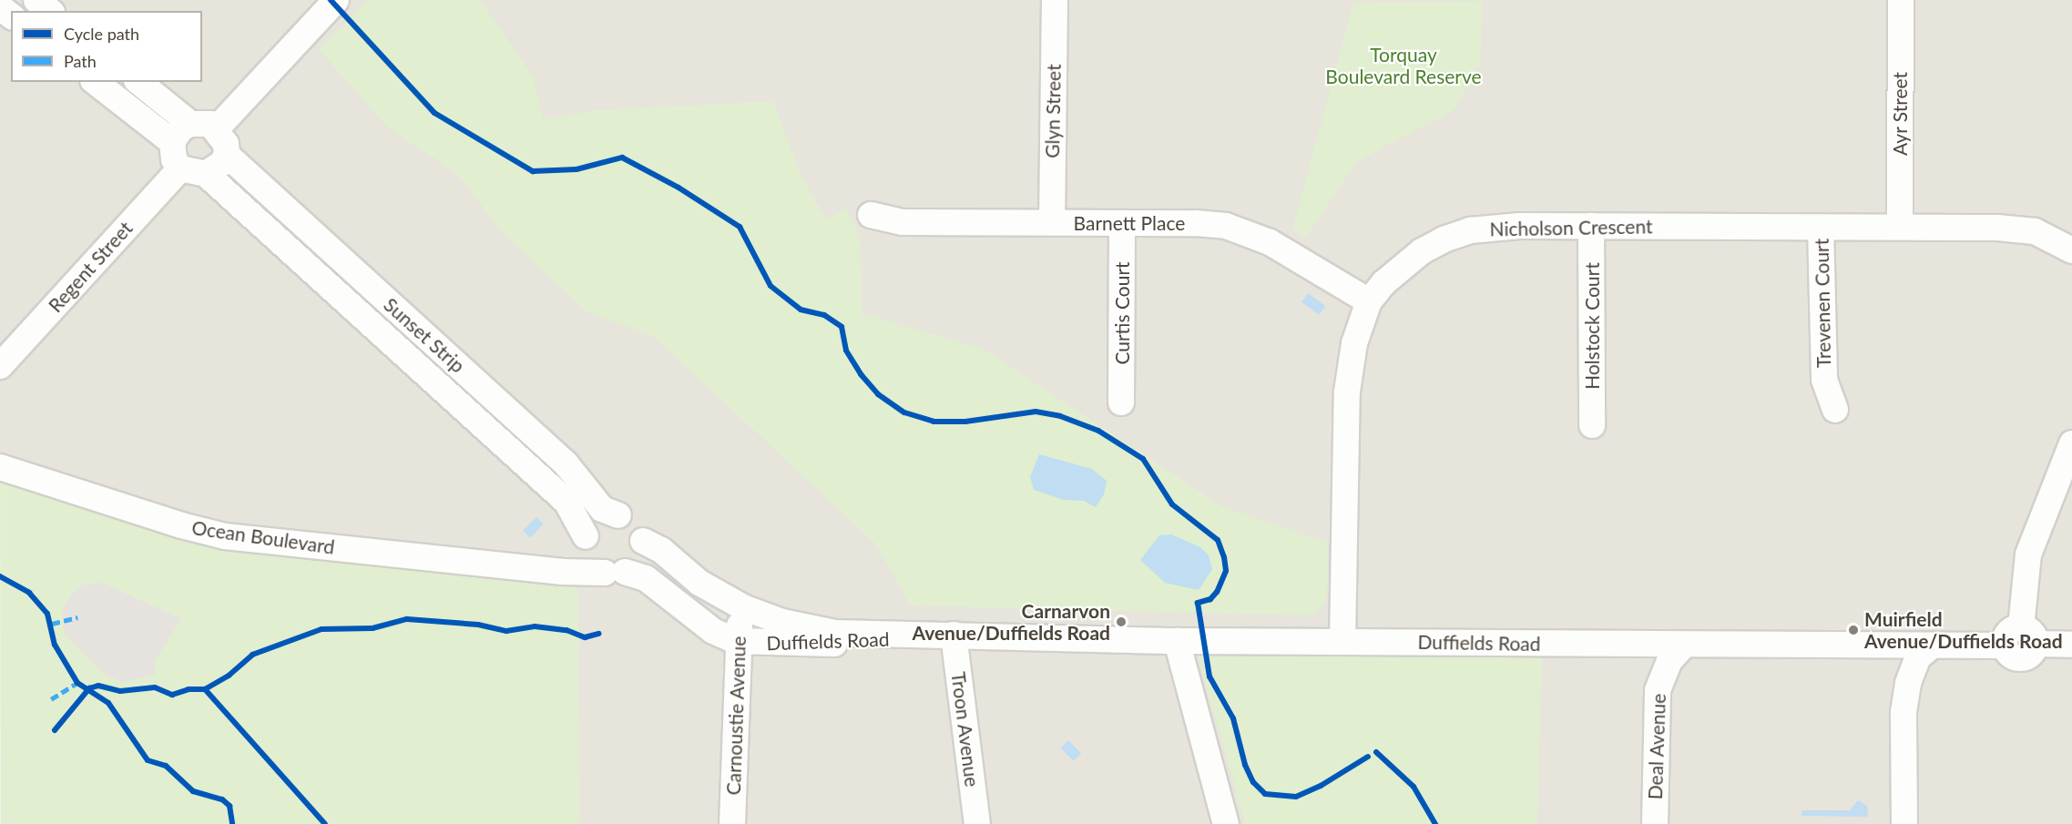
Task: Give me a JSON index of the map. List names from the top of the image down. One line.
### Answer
{"streets":{"street":["Glyn Street","Ayr Street","Barnett Place","Nicholson Crescent","Regent Street","Trevenen Court","Curtis Court","Holstock Court","Sunset Strip","Ocean Boulevard","Duffields Road","Carnoustie Avenue","Troon Avenue","Deal Avenue"]},"crossings":[["Glyn Street","Barnett Place"],["Ayr Street","Nicholson Crescent"],["Barnett Place","Nicholson Crescent"],["Barnett Place","Curtis Court"],["Nicholson Crescent","Trevenen Court"],["Nicholson Crescent","Holstock Court"],["Nicholson Crescent","Duffields Road"],["Regent Street","Sunset Strip"],["Sunset Strip","Ocean Boulevard"],["Sunset Strip","Duffields Road"],["Ocean Boulevard","Duffields Road"],["Duffields Road","Carnoustie Avenue"],["Duffields Road","Troon Avenue"],["Duffields Road","Deal Avenue"]],"parks":["Torquay Boulevard Reserve"],"places":["Carnarvon Avenue/Duffields Road","Muirfield Avenue/Duffields Road"],"legend":["Cycle path","Path"]}
